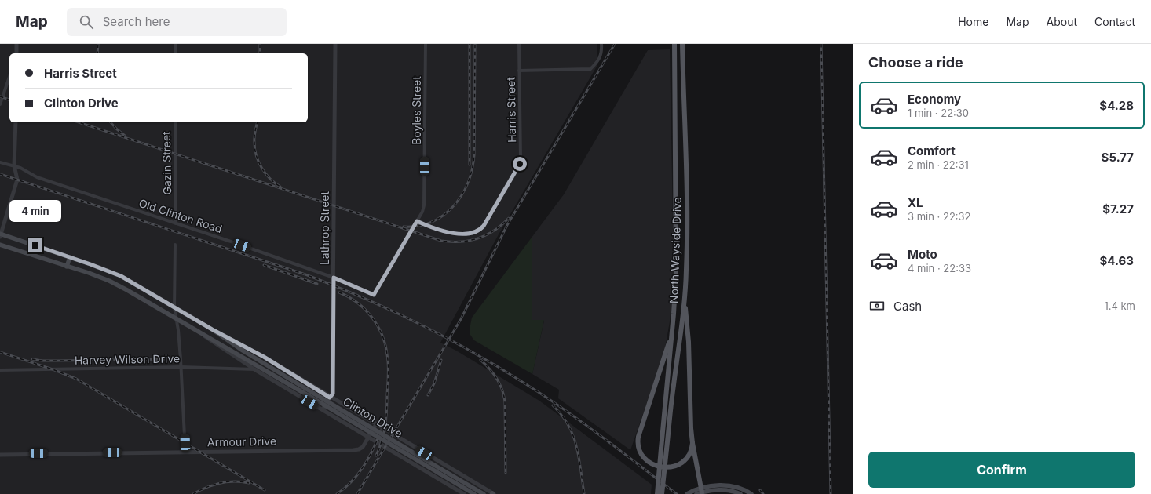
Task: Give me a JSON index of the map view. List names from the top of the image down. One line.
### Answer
{"streets":{"main road":["North Wayside Drive","Clinton Drive"],"street":["Harris Street","Boyles Street","Gazin Street","Old Clinton Road","Lathrop Street","Harvey Wilson Drive","Armour Drive"]},"crossings":[["Harris Street","Boyles Street"],["Boyles Street","Old Clinton Road"],["Gazin Street","Old Clinton Road"],["Old Clinton Road","Lathrop Street"]],"page":{"header":"Map","search":"Search here","nav":["Home","Map","About","Contact"],"heading":"Choose a ride","banner":["Harris Street","Clinton Drive"],"list":[{"name":"Economy","note":"1 min · 22:30","value":"$4.28"},{"name":"Comfort","note":"2 min · 22:31","value":"$5.77"},{"name":"XL","note":"3 min · 22:32","value":"$7.27"},{"name":"Moto","note":"4 min · 22:33","value":"$4.63"}],"bubble":"4 min","pay":["Cash","1.4 km"],"buttons":"Confirm"}}
